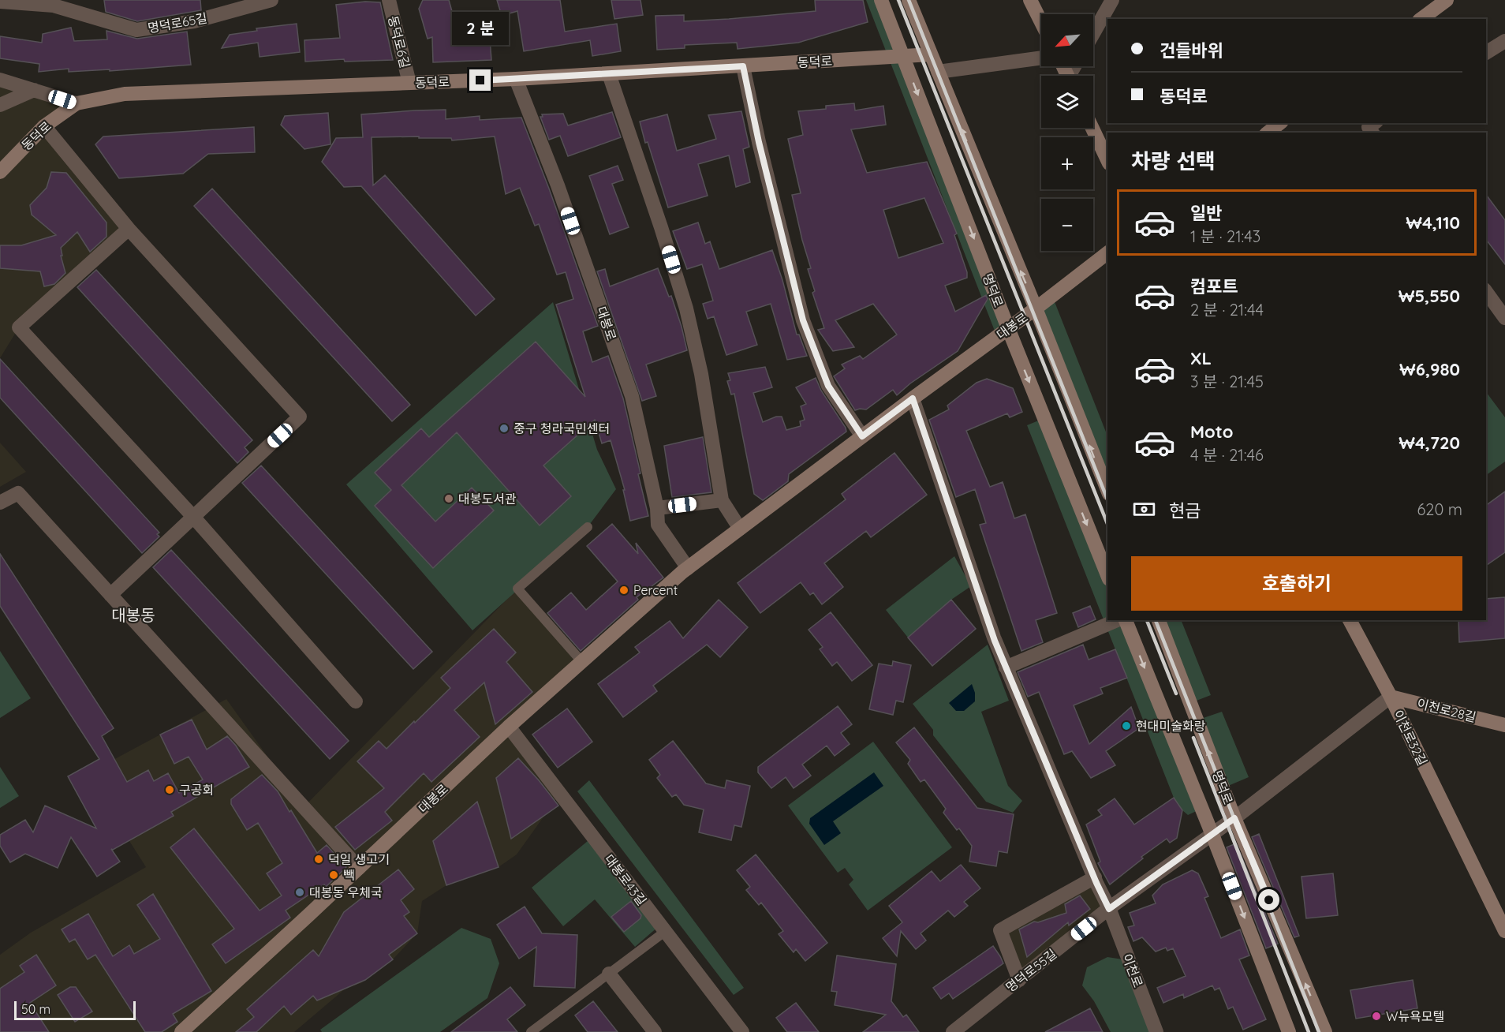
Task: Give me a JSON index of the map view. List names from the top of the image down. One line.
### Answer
{"streets":{"street":["명덕로65길","동덕로6길","동덕로","명덕로","대봉로","이천로28길","이천로32길","대봉로43길","명덕로55길","이천로"]},"crossings":[["동덕로6길","동덕로"],["동덕로","명덕로"],["동덕로","대봉로"],["명덕로","대봉로"],["명덕로","이천로32길"],["명덕로","명덕로55길"],["대봉로","대봉로43길"],["이천로28길","이천로32길"],["이천로32길","명덕로55길"],["명덕로55길","이천로"]],"districts":["대봉동"],"places":["중구 청라국민센터","대봉도서관","Percent","현대미술화랑","구공회","덕일 생고기","빽","대봉동 우체국","W뉴욕모텔"],"scale_bar":"50 m","north":"bottom left","page":{"bubble":"2 분","map_buttons":["+","−"],"banner":["건들바위","동덕로"],"heading":"차량 선택","list":[{"name":"일반","note":"1 분 · 21:43","value":"₩4,110"},{"name":"컴포트","note":"2 분 · 21:44","value":"₩5,550"},{"name":"XL","note":"3 분 · 21:45","value":"₩6,980"},{"name":"Moto","note":"4 분 · 21:46","value":"₩4,720"}],"pay":["현금","620 m"],"buttons":"호출하기","scale":"50 m"}}
